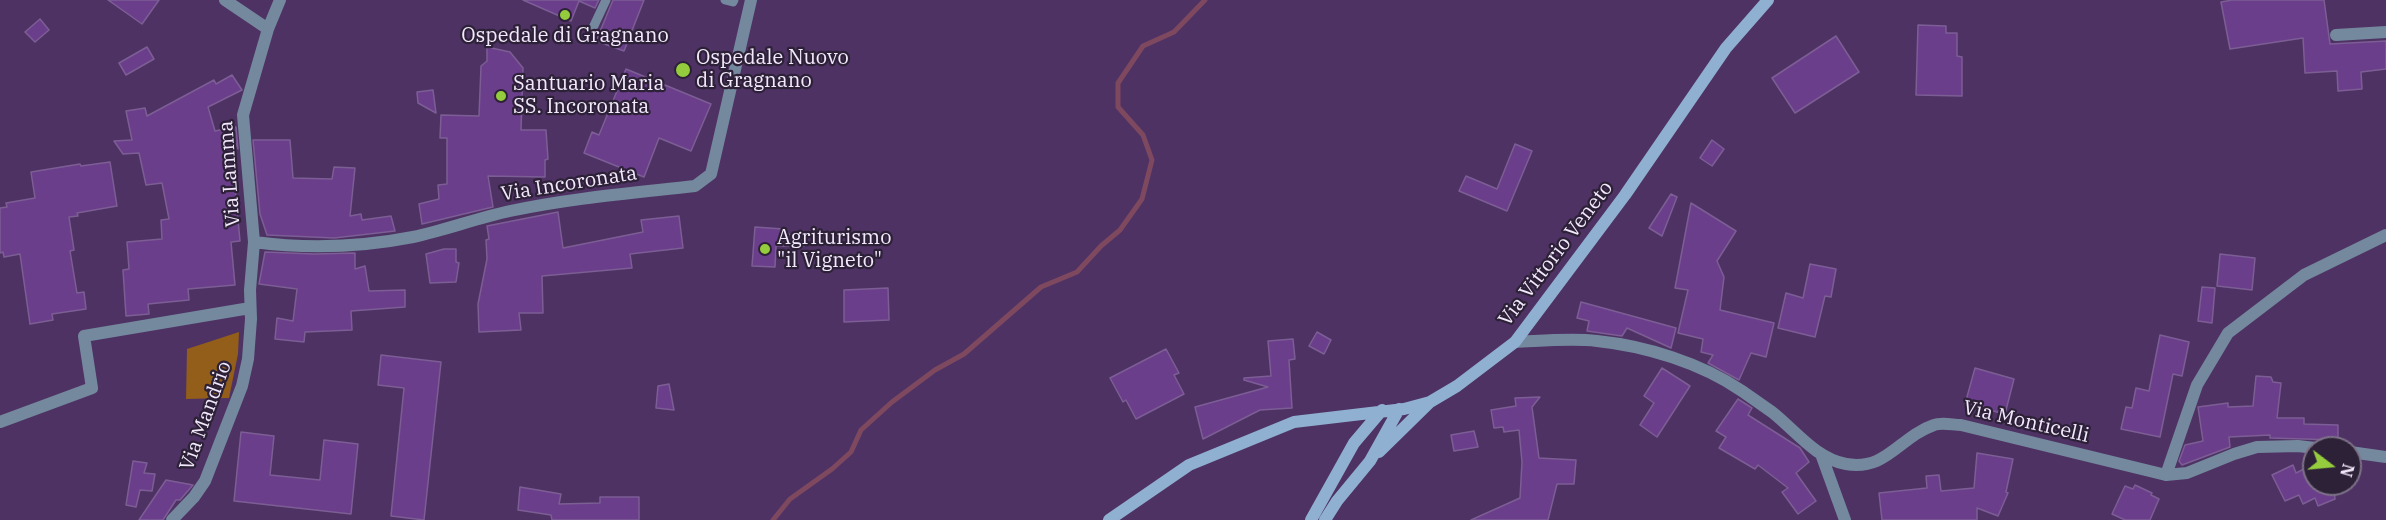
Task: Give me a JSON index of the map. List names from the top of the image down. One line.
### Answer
{"streets":{"street":["Via Lamma","Via Incoronata","Via Vittorio Veneto","Via Mandrio","Via Monticelli"]},"crossings":[["Via Lamma","Via Incoronata"],["Via Lamma","Via Mandrio"],["Via Incoronata","Via Mandrio"],["Via Vittorio Veneto","Via Monticelli"]],"places":["Ospedale di Gragnano","Ospedale Nuovo di Gragnano","Santuario Maria SS. Incoronata","Agriturismo \"il Vigneto\""],"north":"right"}
